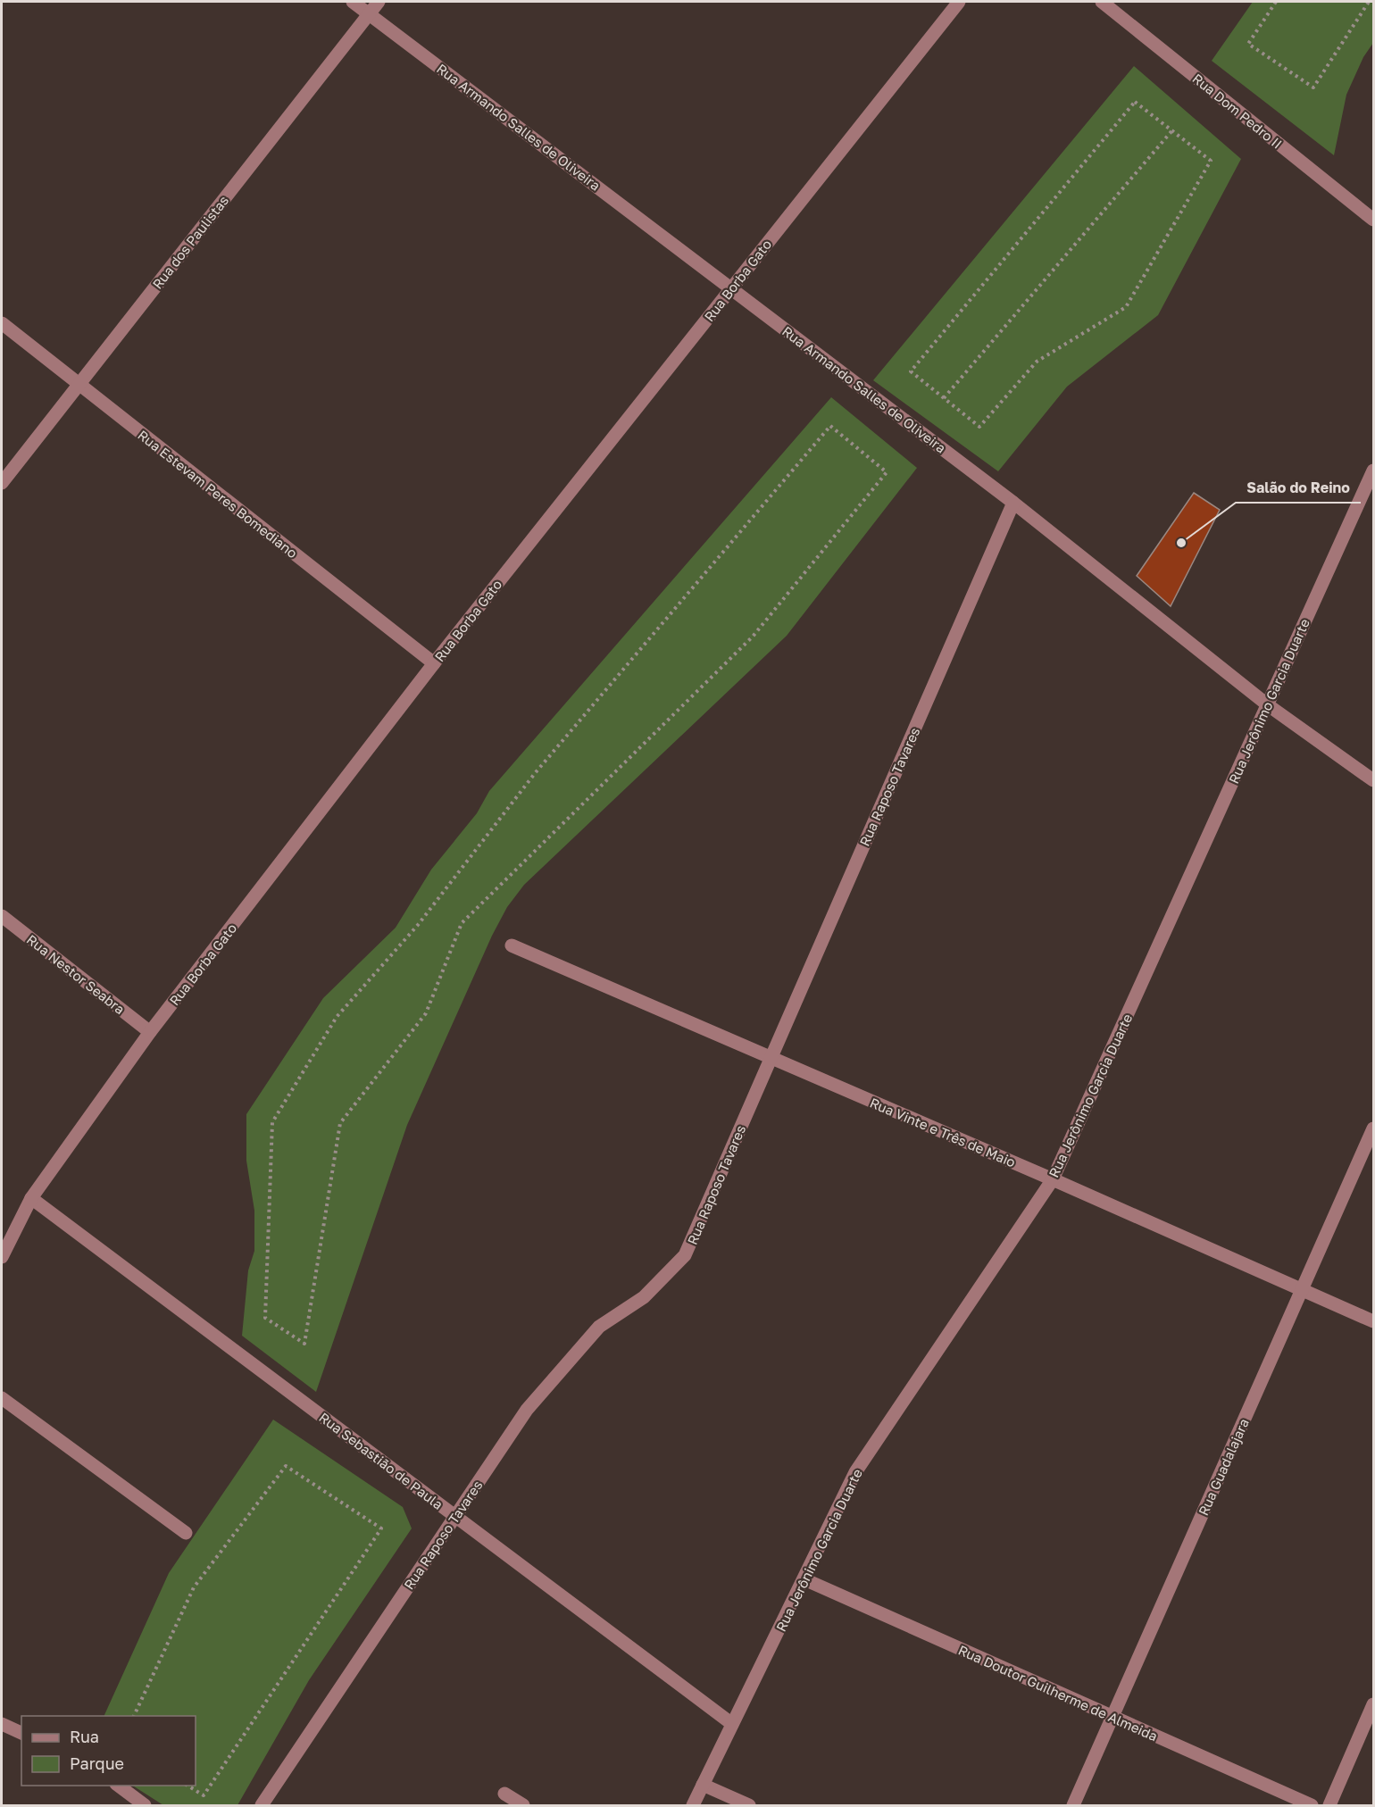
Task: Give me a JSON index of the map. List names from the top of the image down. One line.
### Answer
{"streets":{"street":["Rua Dom Pedro II","Rua Armando Salles de Oliveira","Rua dos Paulistas","Rua Borba Gato","Rua Estevam Peres Bomediano","Rua Jerônimo Garcia Duarte","Rua Raposo Tavares","Rua Nestor Seabra","Rua Vinte e Três de Maio","Rua Sebastião de Paula","Rua Guadalajara","Rua Doutor Guilherme de Almeida"]},"crossings":[["Rua Armando Salles de Oliveira","Rua dos Paulistas"],["Rua Armando Salles de Oliveira","Rua Borba Gato"],["Rua Armando Salles de Oliveira","Rua Jerônimo Garcia Duarte"],["Rua Armando Salles de Oliveira","Rua Raposo Tavares"],["Rua dos Paulistas","Rua Estevam Peres Bomediano"],["Rua Borba Gato","Rua Estevam Peres Bomediano"],["Rua Borba Gato","Rua Nestor Seabra"],["Rua Borba Gato","Rua Sebastião de Paula"],["Rua Jerônimo Garcia Duarte","Rua Vinte e Três de Maio"],["Rua Jerônimo Garcia Duarte","Rua Sebastião de Paula"],["Rua Jerônimo Garcia Duarte","Rua Doutor Guilherme de Almeida"],["Rua Raposo Tavares","Rua Vinte e Três de Maio"],["Rua Raposo Tavares","Rua Sebastião de Paula"],["Rua Vinte e Três de Maio","Rua Guadalajara"],["Rua Guadalajara","Rua Doutor Guilherme de Almeida"]],"places":["Salão do Reino"],"legend":["Rua","Parque"]}
